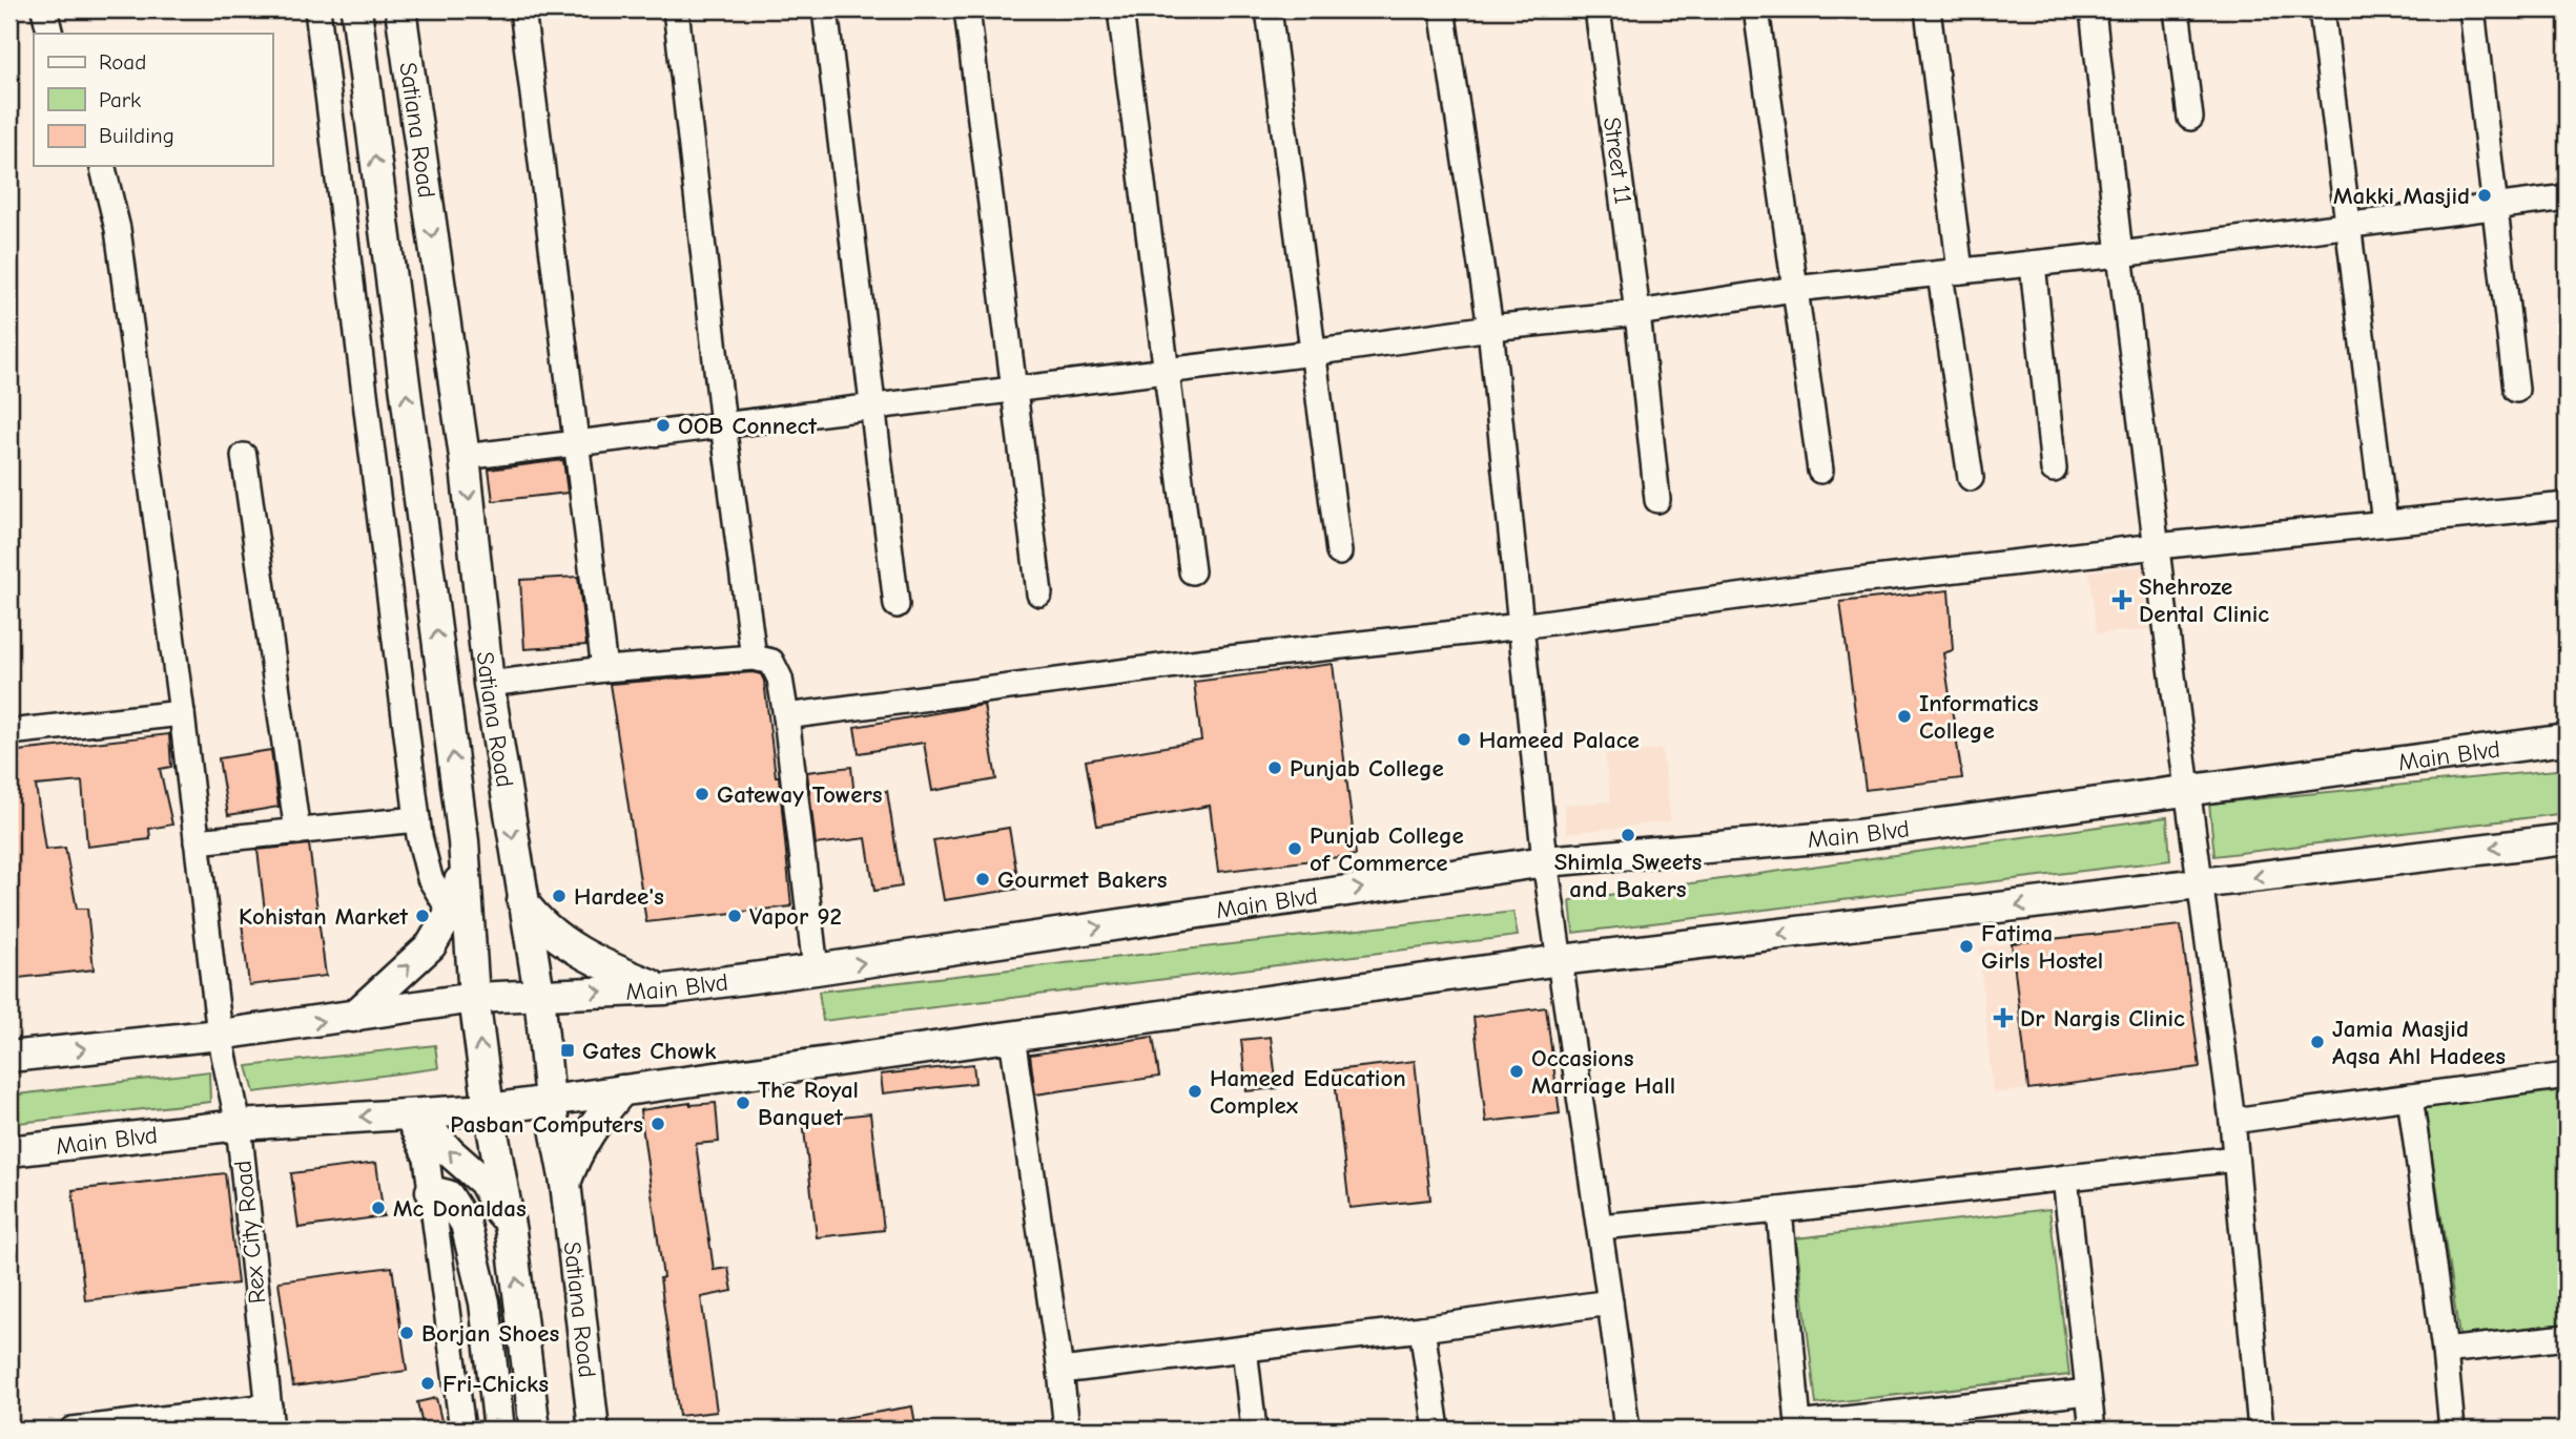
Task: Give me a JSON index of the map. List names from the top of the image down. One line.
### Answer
{"streets":{"main road":["Satiana Road","Main Blvd"],"street":["Street 11","Rex City Road"]},"crossings":[["Satiana Road","Main Blvd"],["Main Blvd","Rex City Road"]],"places":{"other":["Makki Masjid","OOB Connect","Informatics College","Hameed Palace","Punjab College","Gateway Towers","Shimla Sweets and Bakers","Punjab College of Commerce","Gourmet Bakers","Hardee's","Kohistan Market","Vapor 92","Fatima Girls Hostel","Jamia Masjid Aqsa Ahl Hadees","Occasions Marriage Hall","Hameed Education Complex","The Royal Banquet","Pasban Computers","Mc Donaldas","Borjan Shoes","Fri-Chicks"],"health":["Shehroze Dental Clinic","Dr Nargis Clinic"],"transit":["Gates Chowk"]},"legend":["Road","Park","Building"]}
